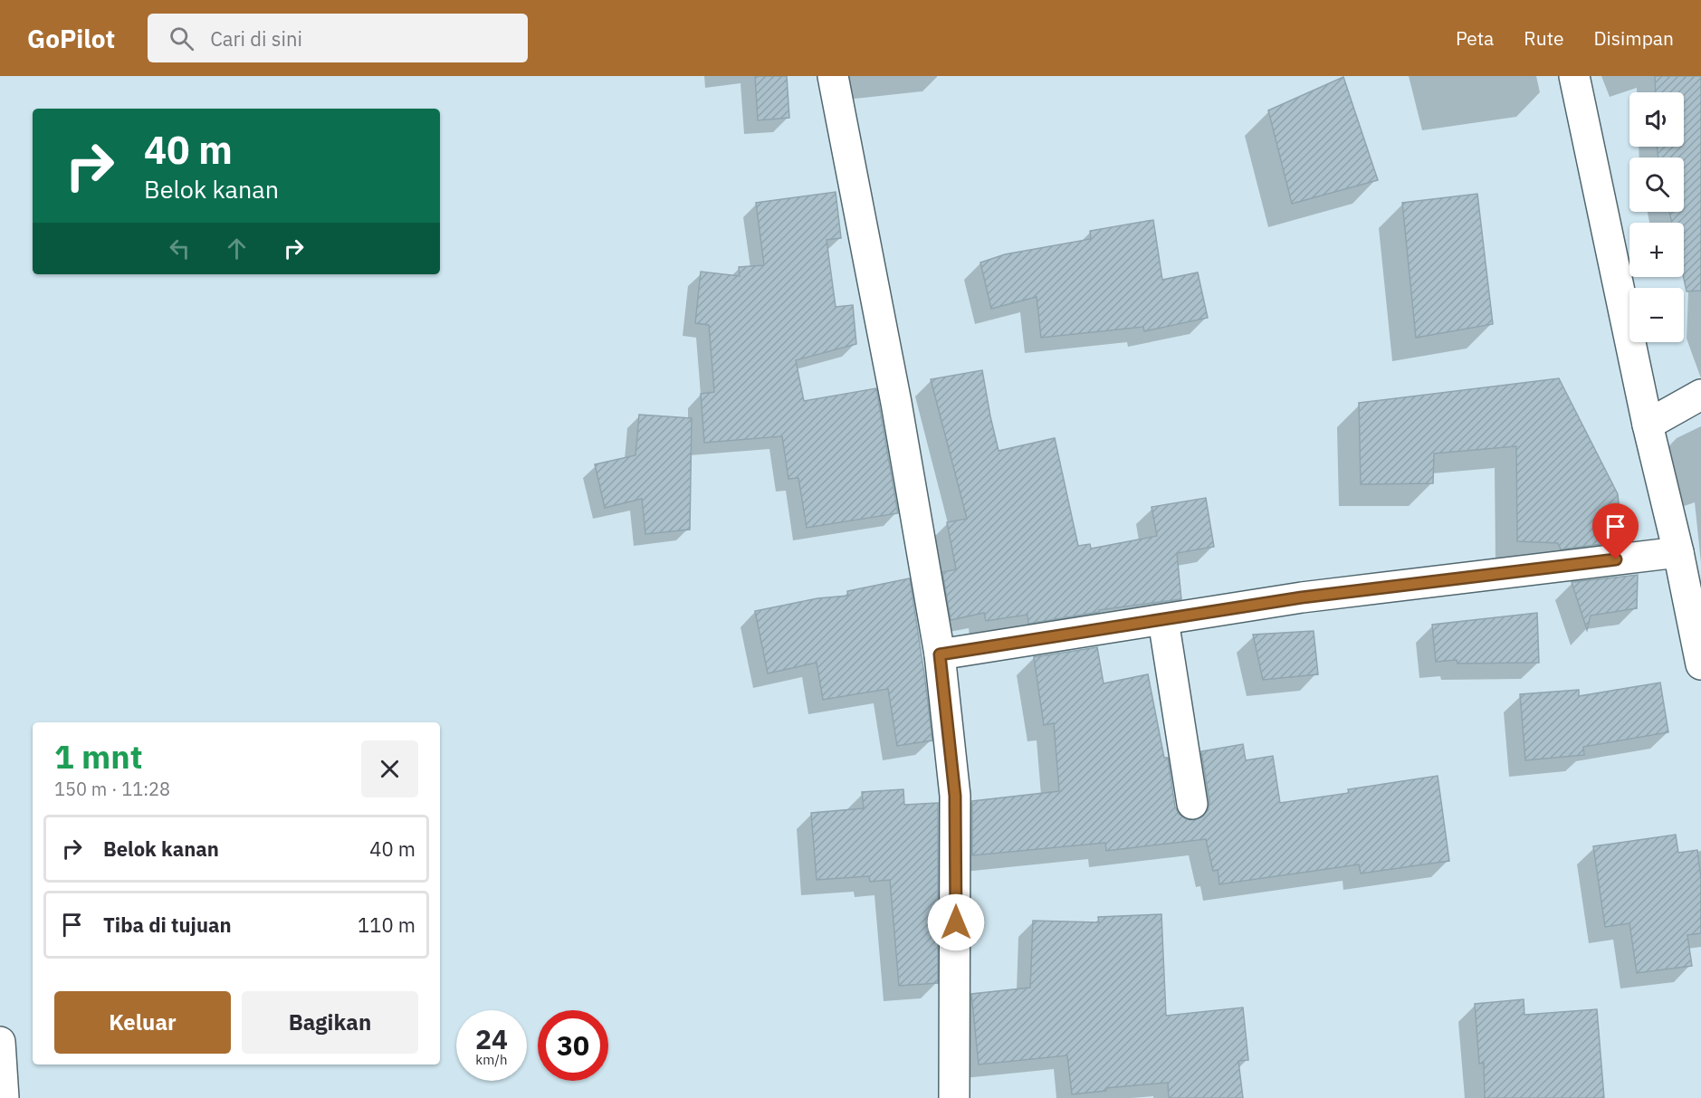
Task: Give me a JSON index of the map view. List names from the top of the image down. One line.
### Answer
{"page":{"header":"GoPilot","search":"Cari di sini","nav":["Peta","Rute","Disimpan"],"map_buttons":["+","−"],"turn":["40 m","Belok kanan"],"heading":["1 mnt","150 m · 11:28"],"list":[{"name":"Belok kanan","value":"40 m"},{"name":"Tiba di tujuan","value":"110 m"}],"buttons":["Keluar","Bagikan"],"speed":"24 km/h","limit":"30"}}
